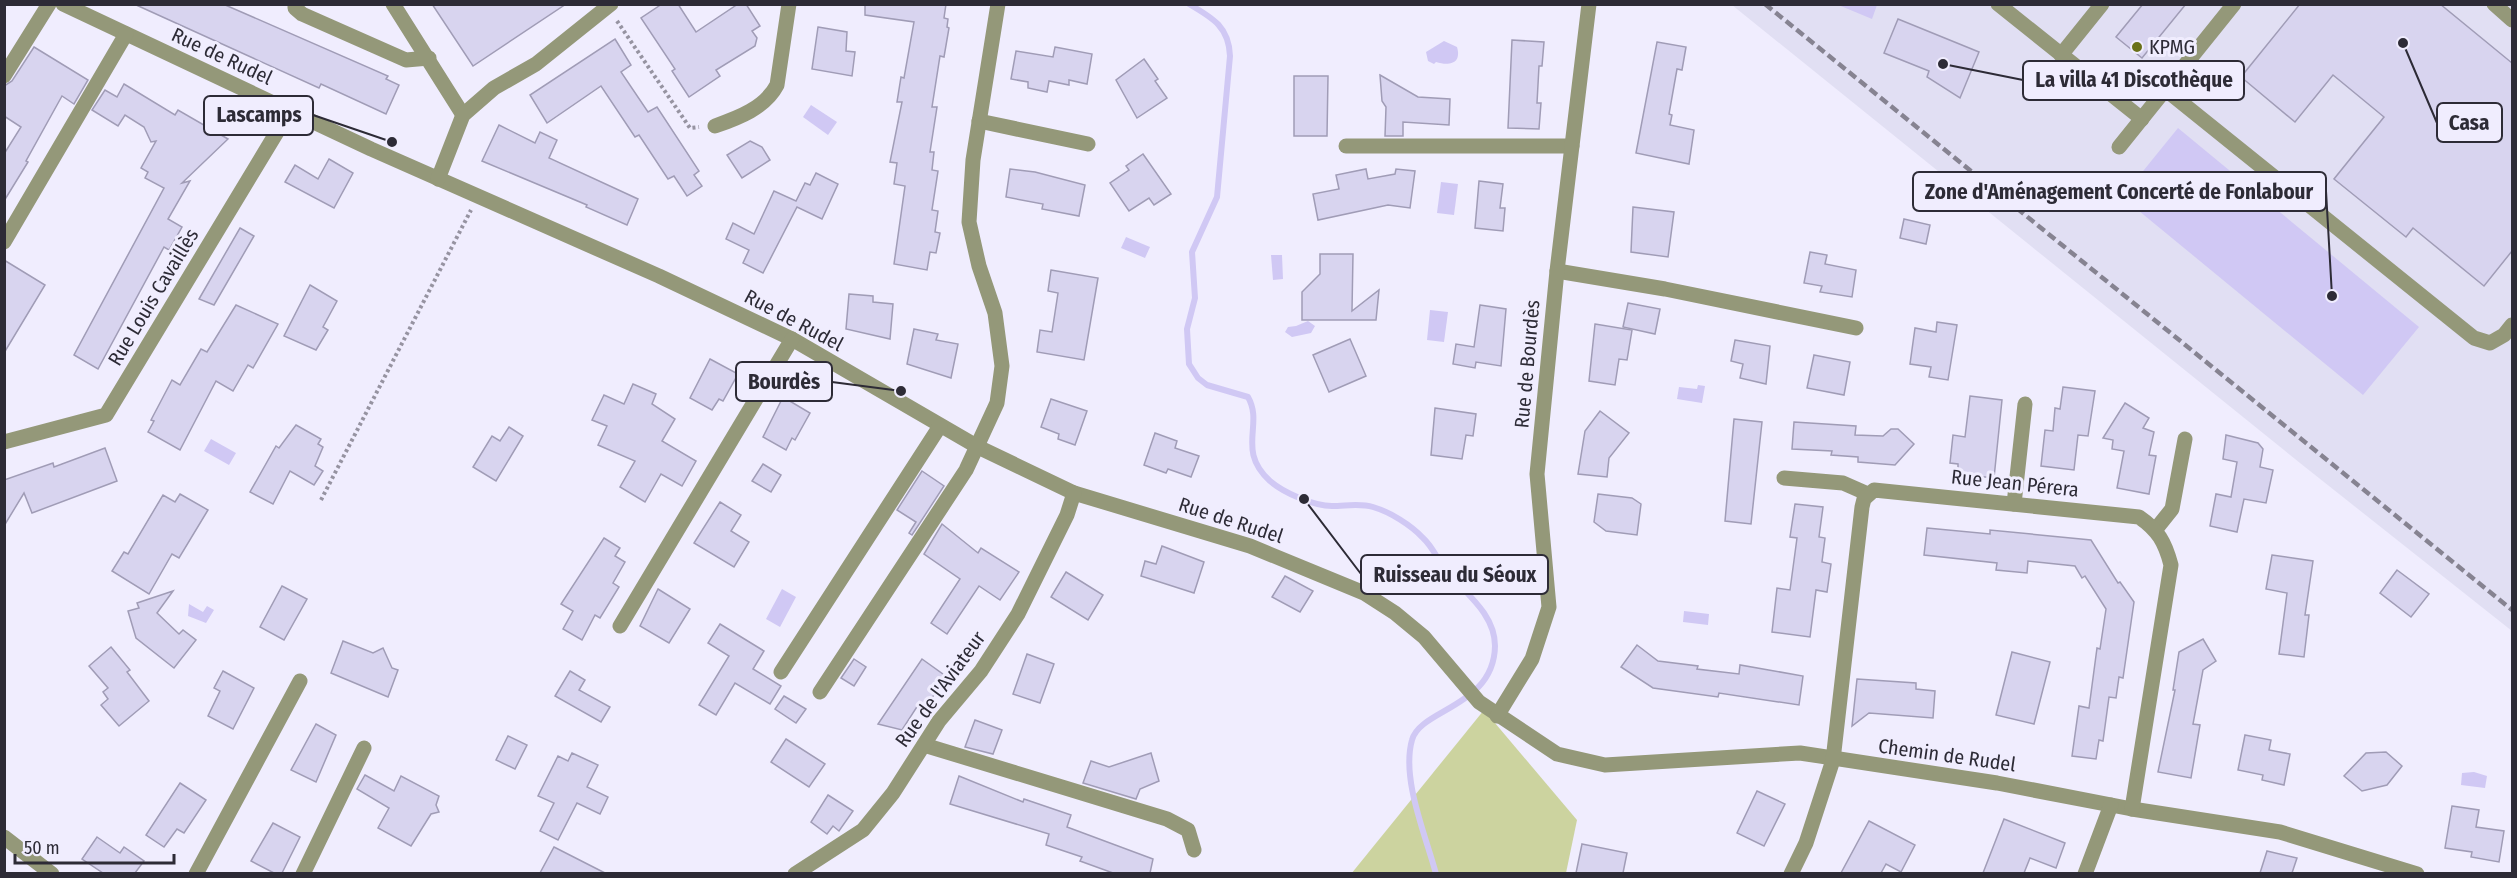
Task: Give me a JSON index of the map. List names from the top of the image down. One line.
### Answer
{"streets":{"street":["Rue de Rudel","Rue Louis Cavaillès","Rue de Bourdès","Rue Jean Pérera","Rue de l'Aviateur","Chemin de Rudel"]},"crossings":[["Rue de Rudel","Rue Louis Cavaillès"],["Rue de Rudel","Rue de l'Aviateur"],["Rue de Rudel","Chemin de Rudel"],["Rue de Bourdès","Chemin de Rudel"]],"places":["Casa","KPMG","La villa 41 Discothèque","Lascamps","Zone d'Aménagement Concerté de Fonlabour","Bourdès","Ruisseau du Séoux"],"scale_bar":"50 m"}
